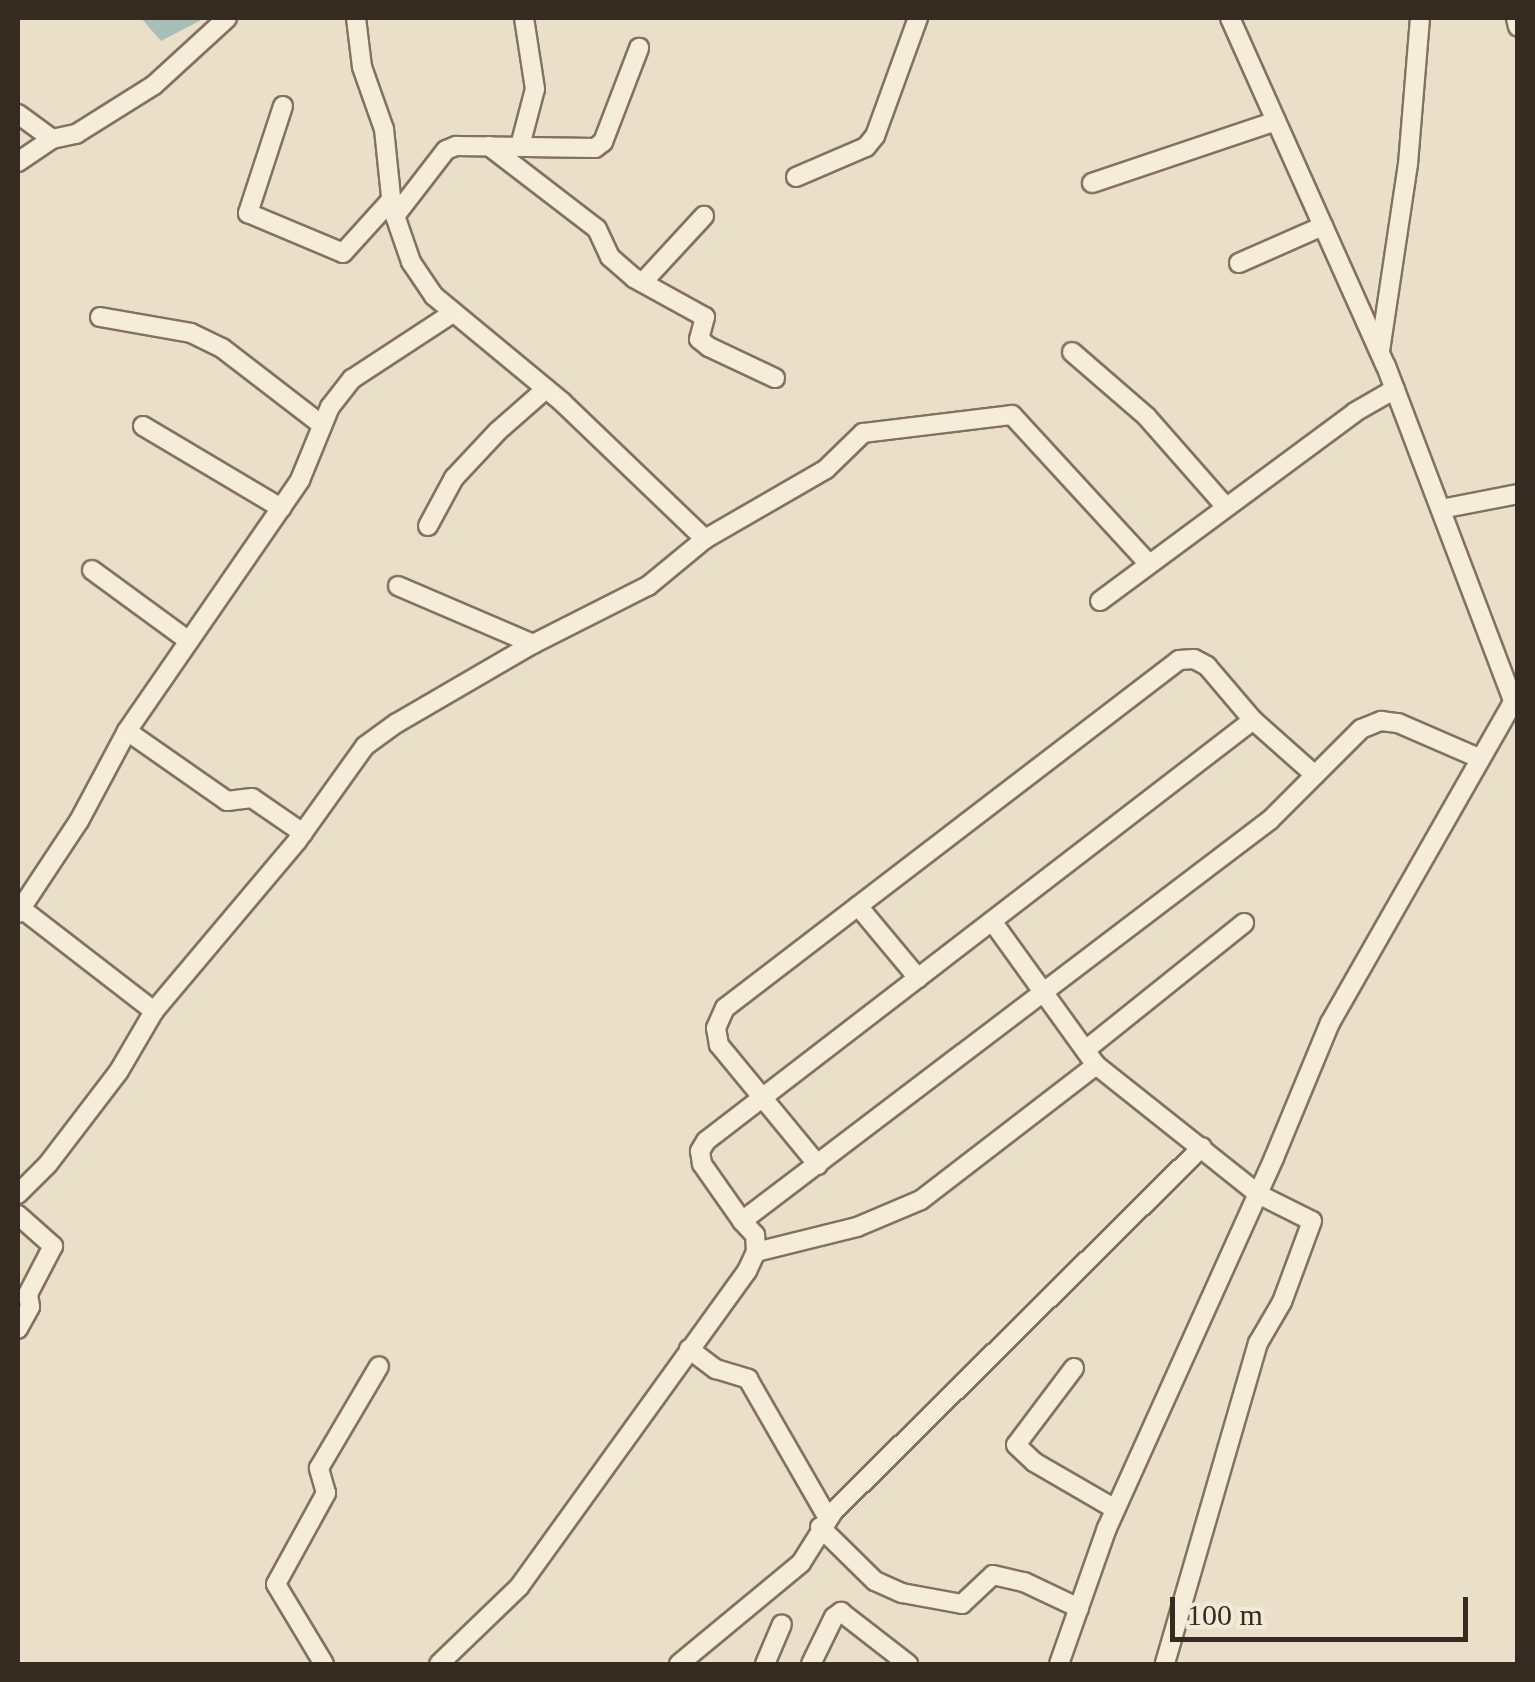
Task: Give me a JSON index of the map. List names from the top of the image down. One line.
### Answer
{"scale_bar":"100 m"}
